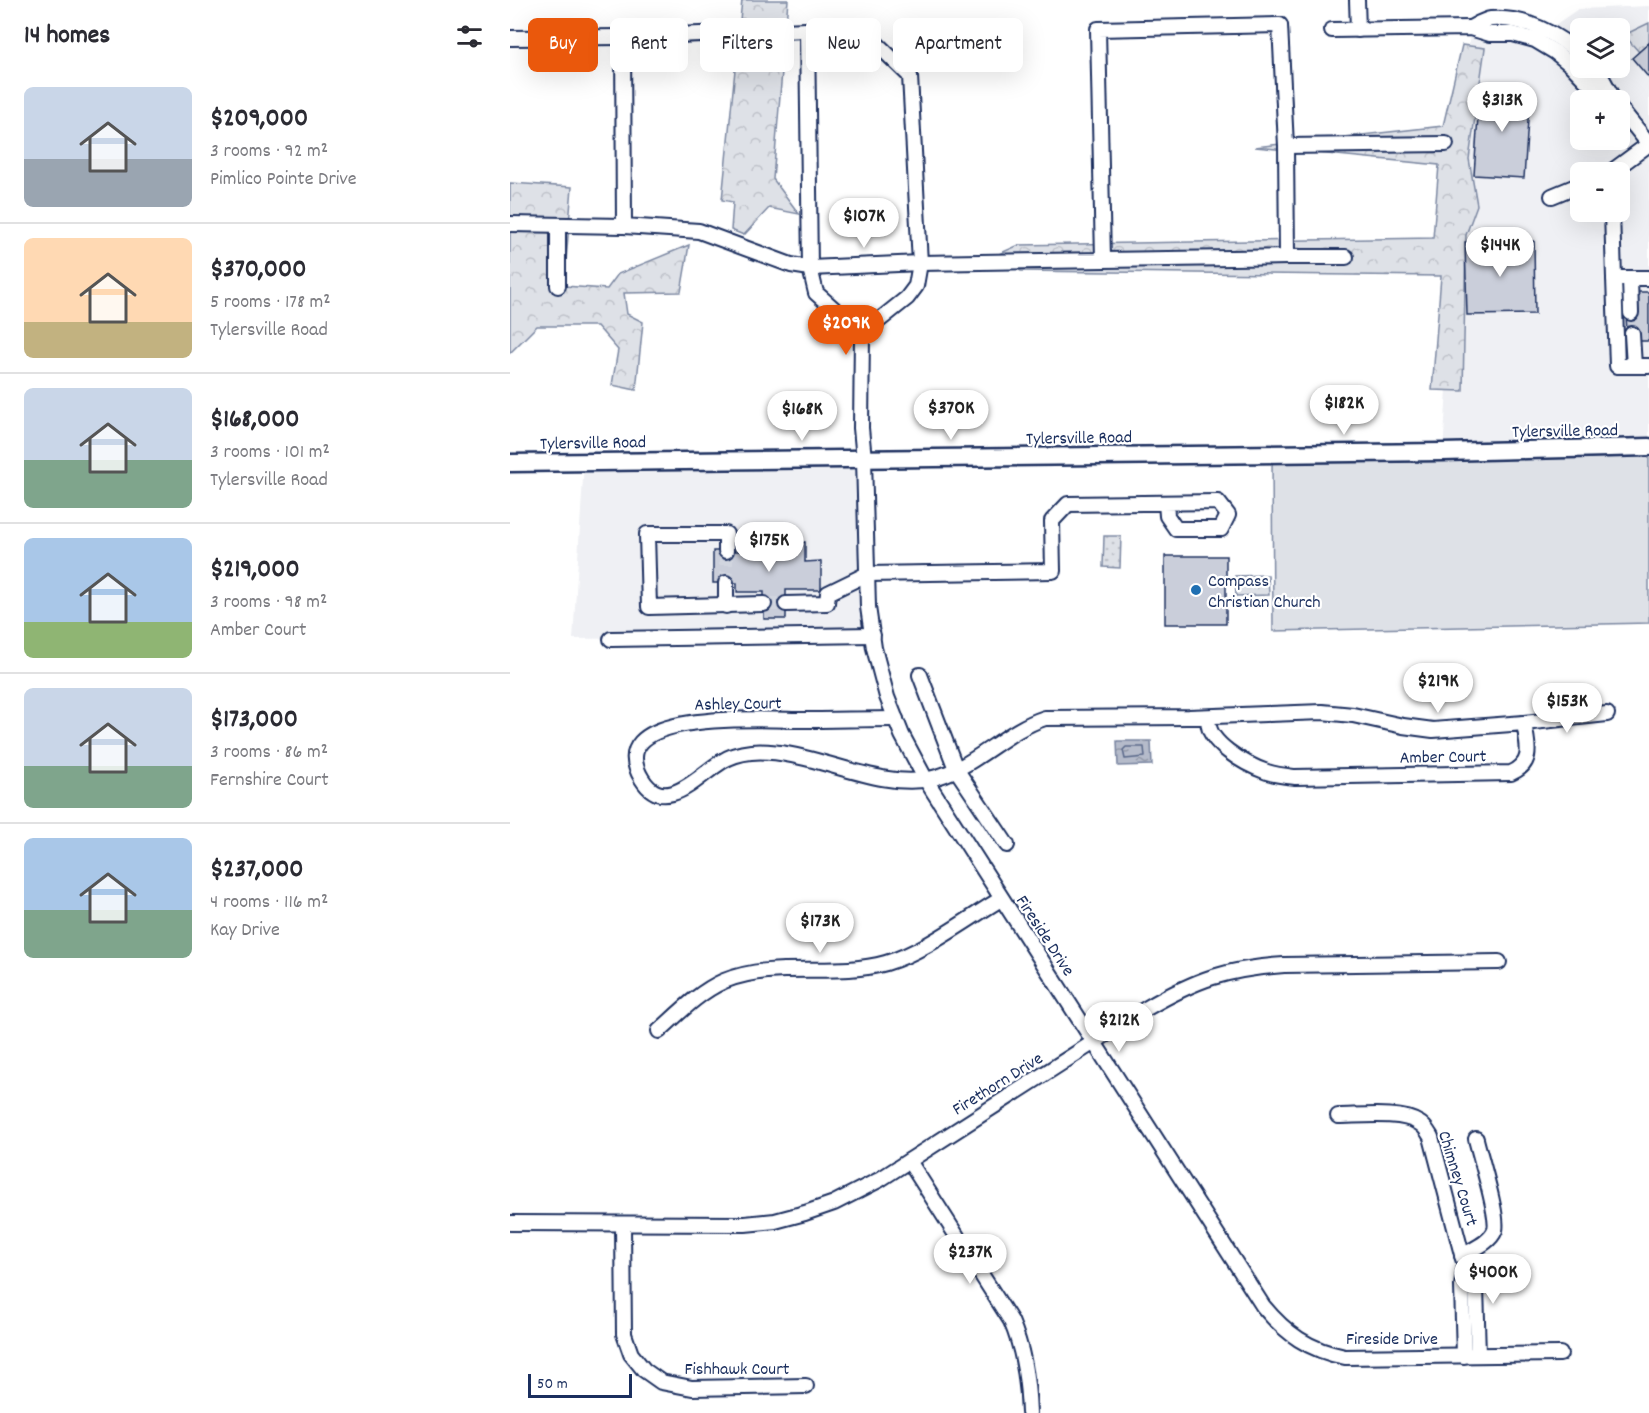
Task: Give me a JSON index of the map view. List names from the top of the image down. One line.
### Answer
{"streets":{"main road":["Tylersville Road"],"street":["Ashley Court","Amber Court","Fireside Drive","Firethorn Drive","Chimney Court","Fishhawk Court"]},"crossings":[["Tylersville Road","Fireside Drive"],["Ashley Court","Amber Court"],["Ashley Court","Fireside Drive"],["Amber Court","Fireside Drive"],["Fireside Drive","Firethorn Drive"],["Fireside Drive","Chimney Court"],["Firethorn Drive","Fishhawk Court"]],"places":["Compass Christian Church"],"scale_bar":"50 m","page":{"heading":"14 homes","map_buttons":["+","−"],"chip":["Buy","Rent","Filters","New","Apartment"],"list":[{"name":"$209,000","note":"3 rooms · 92 m² · Pimlico Pointe Drive"},{"name":"$370,000","note":"5 rooms · 178 m² · Tylersville Road"},{"name":"$168,000","note":"3 rooms · 101 m² · Tylersville Road"},{"name":"$219,000","note":"3 rooms · 98 m² · Amber Court"},{"name":"$173,000","note":"3 rooms · 86 m² · Fernshire Court"},{"name":"$237,000","note":"4 rooms · 116 m² · Kay Drive"}],"price":["$313K","$107K","$144K","$209K","$182K","$370K","$168K","$175K","$219K","$153K","$173K","$212K","$237K","$400K"],"scale":"50 m"}}
